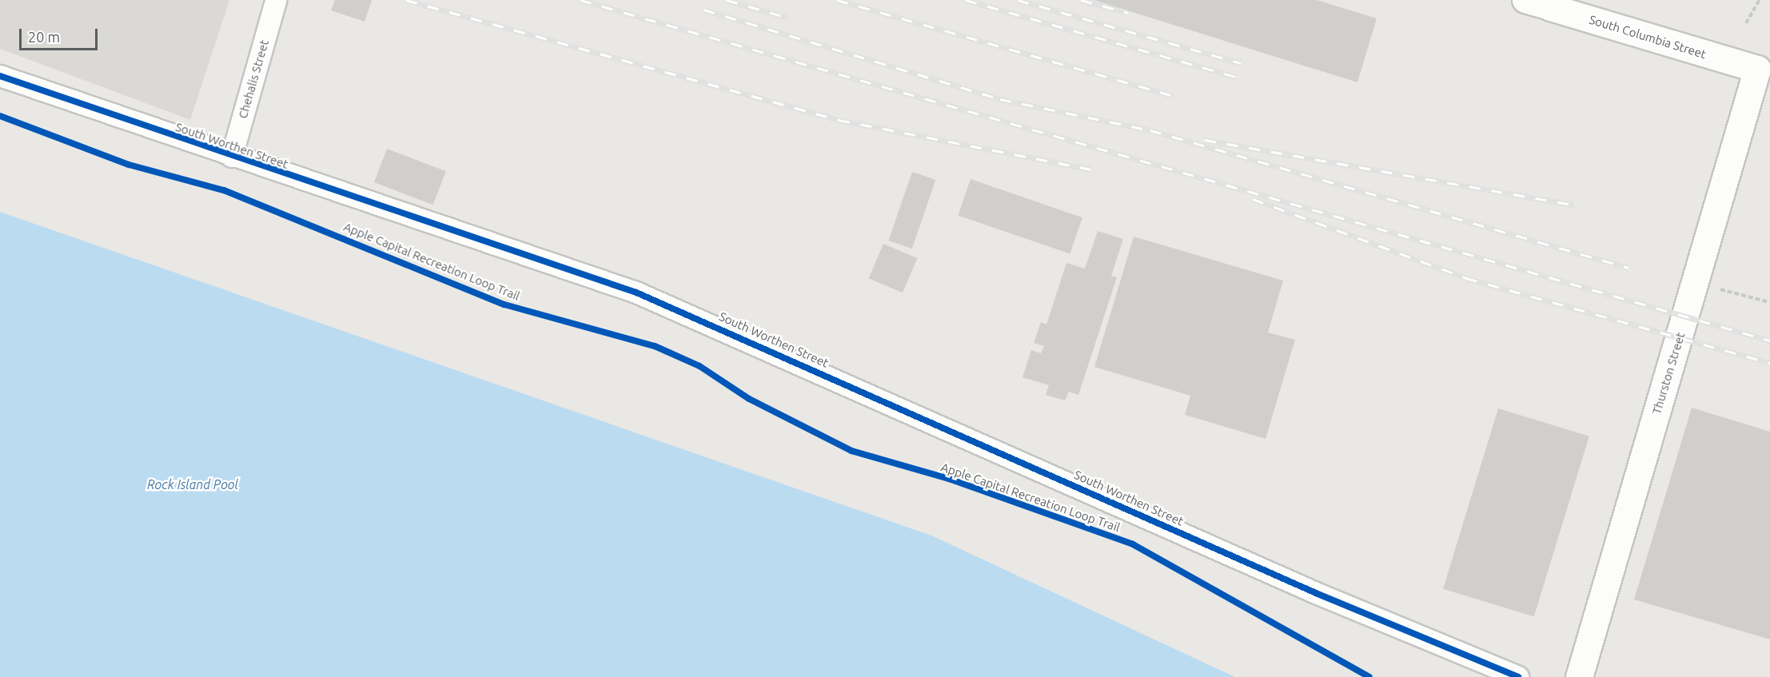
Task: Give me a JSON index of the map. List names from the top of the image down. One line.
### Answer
{"streets":{"main road":["South Columbia Street","Thurston Street"],"street":["Chehalis Street","South Worthen Street"],"cycle path":["Apple Capital Recreation Loop Trail"]},"crossings":[["South Columbia Street","Thurston Street"],["Chehalis Street","South Worthen Street"]],"water":["Rock Island Pool"],"scale_bar":"20 m"}
